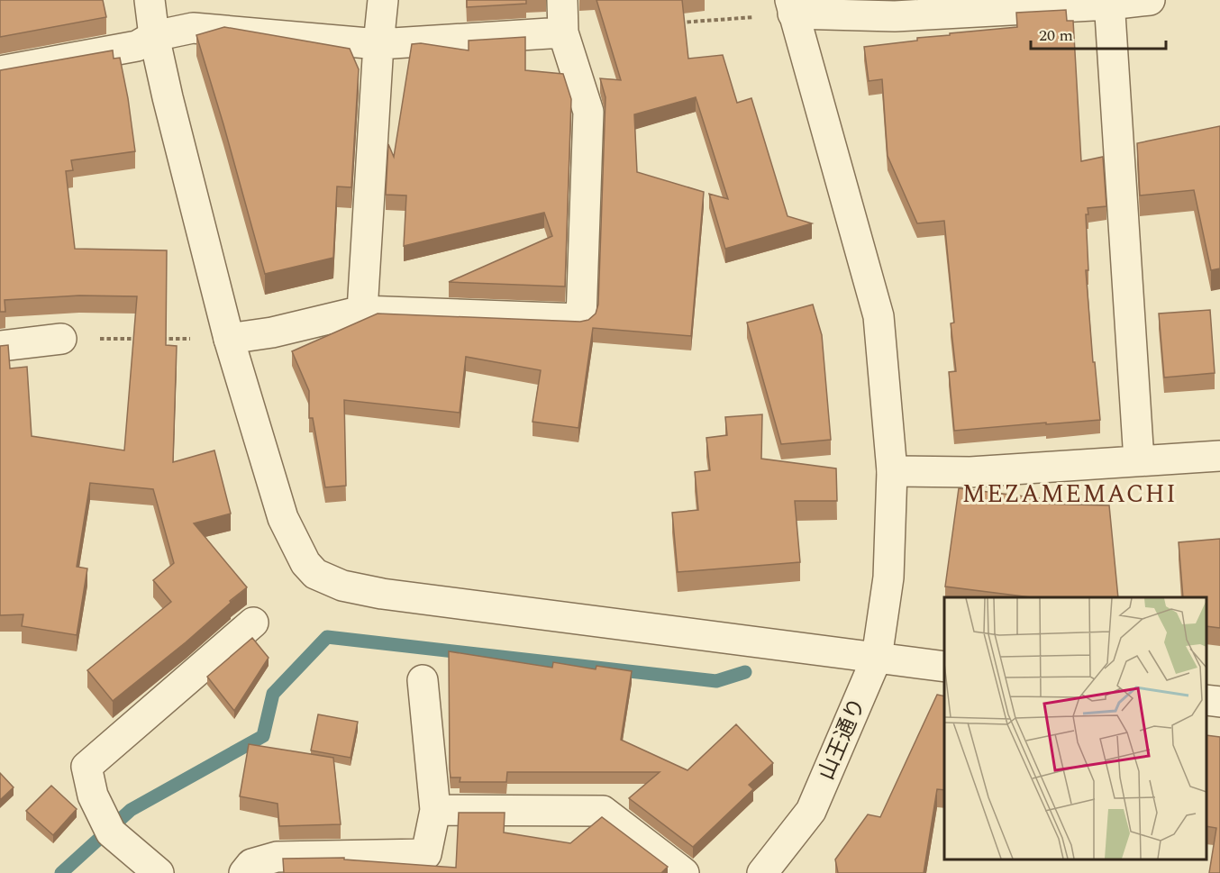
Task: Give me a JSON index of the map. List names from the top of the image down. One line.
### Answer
{"streets":{"street":["山王通り"]},"districts":["MEZAMEMACHI"],"scale_bar":"20 m"}
